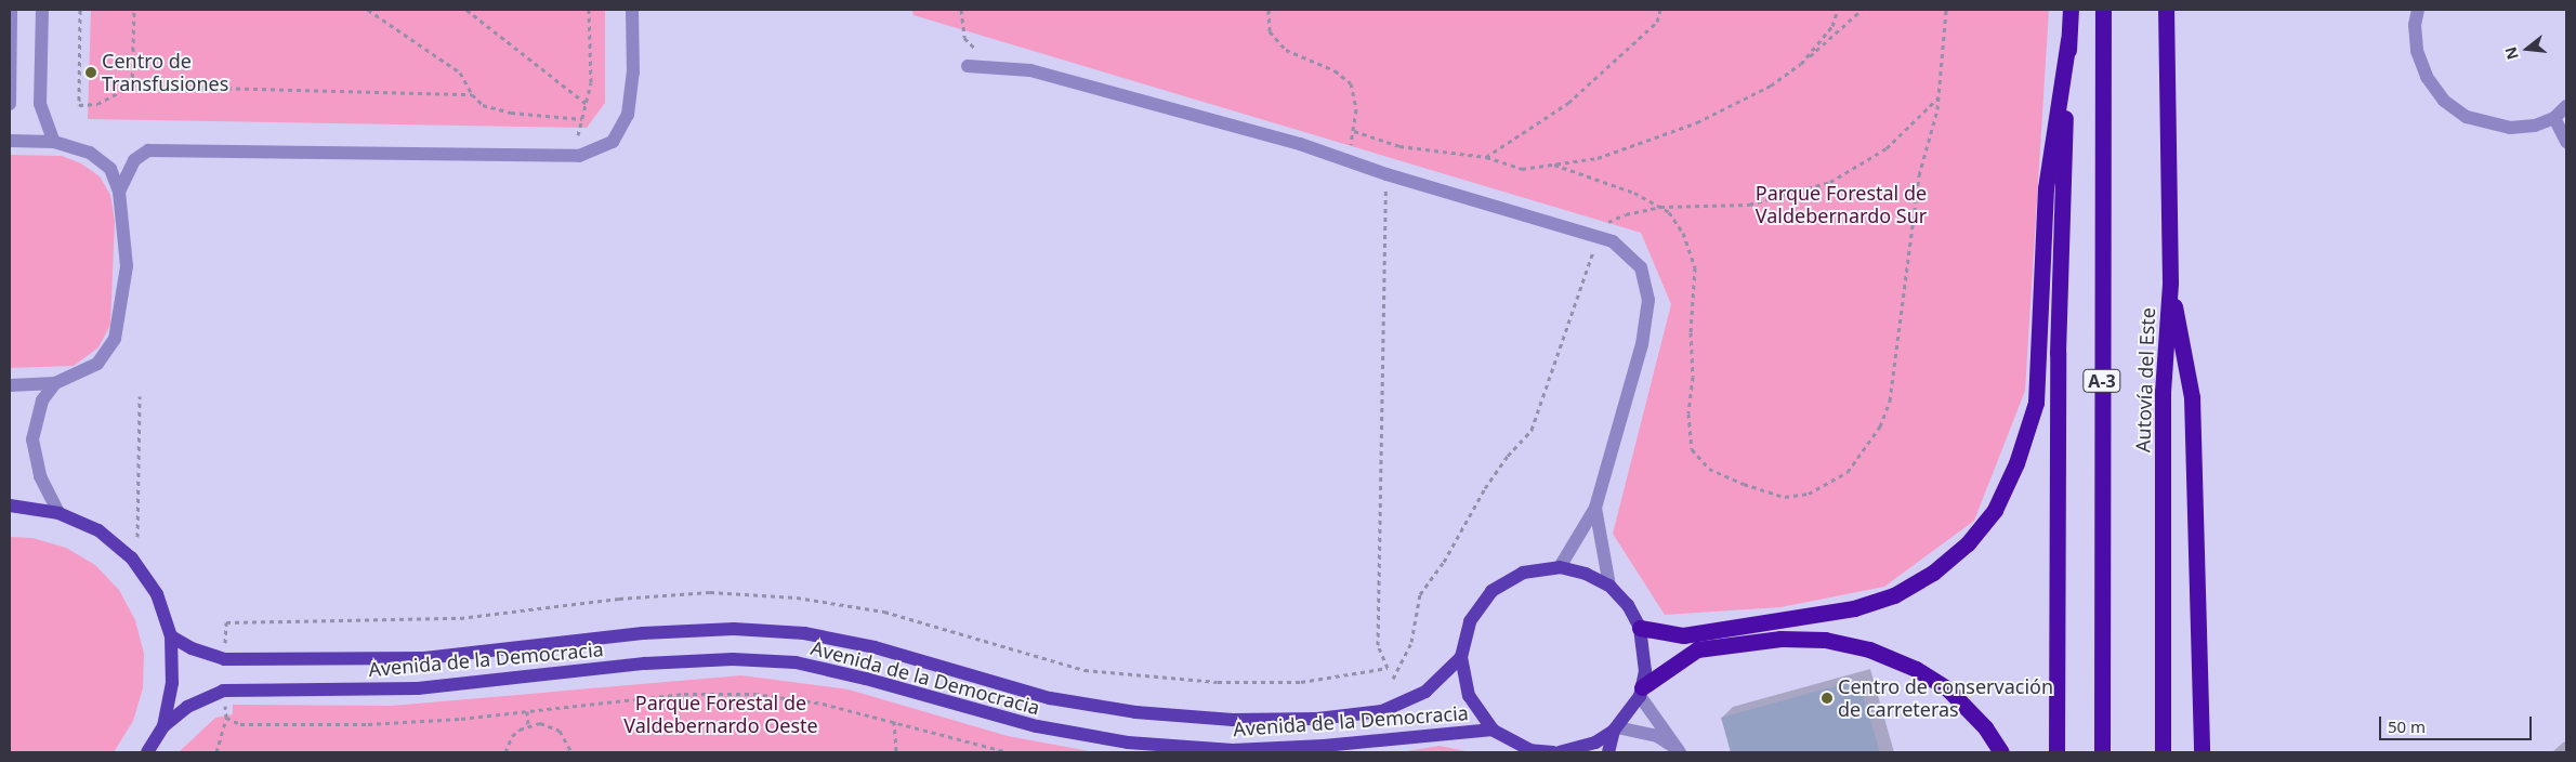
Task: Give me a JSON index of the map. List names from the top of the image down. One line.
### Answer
{"streets":{"highway":["Autovía del Este","A-3"],"main road":["Avenida de la Democracia"]},"parks":["Parque Forestal de Valdebernardo Sur","Parque Forestal de Valdebernardo Oeste"],"places":["Centro de Transfusiones","Centro de conservación de carreteras"],"scale_bar":"50 m","north":"left"}
